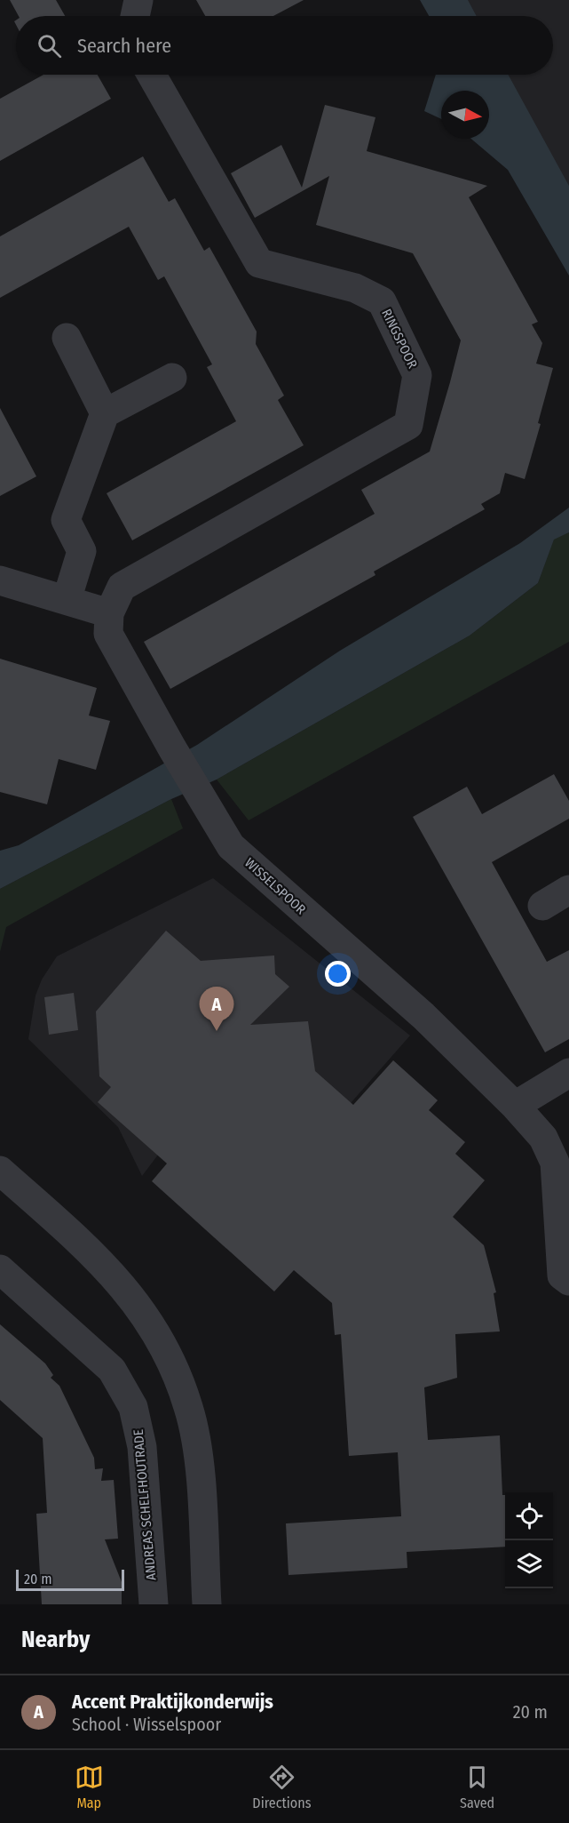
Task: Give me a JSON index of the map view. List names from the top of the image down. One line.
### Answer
{"streets":{"street":["RINGSPOOR","WISSELSPOOR","ANDREAS SCHELFHOUTRADE"]},"crossings":[["RINGSPOOR","WISSELSPOOR"]],"scale_bar":"20 m","north":"right","page":{"search":"Search here","pins":"A","scale":"20 m","heading":"Nearby","list":[{"mark":"A","name":"Accent Praktijkonderwijs","note":"School · Wisselspoor","value":"20 m"}],"nav":["Map","Directions","Saved"]}}
